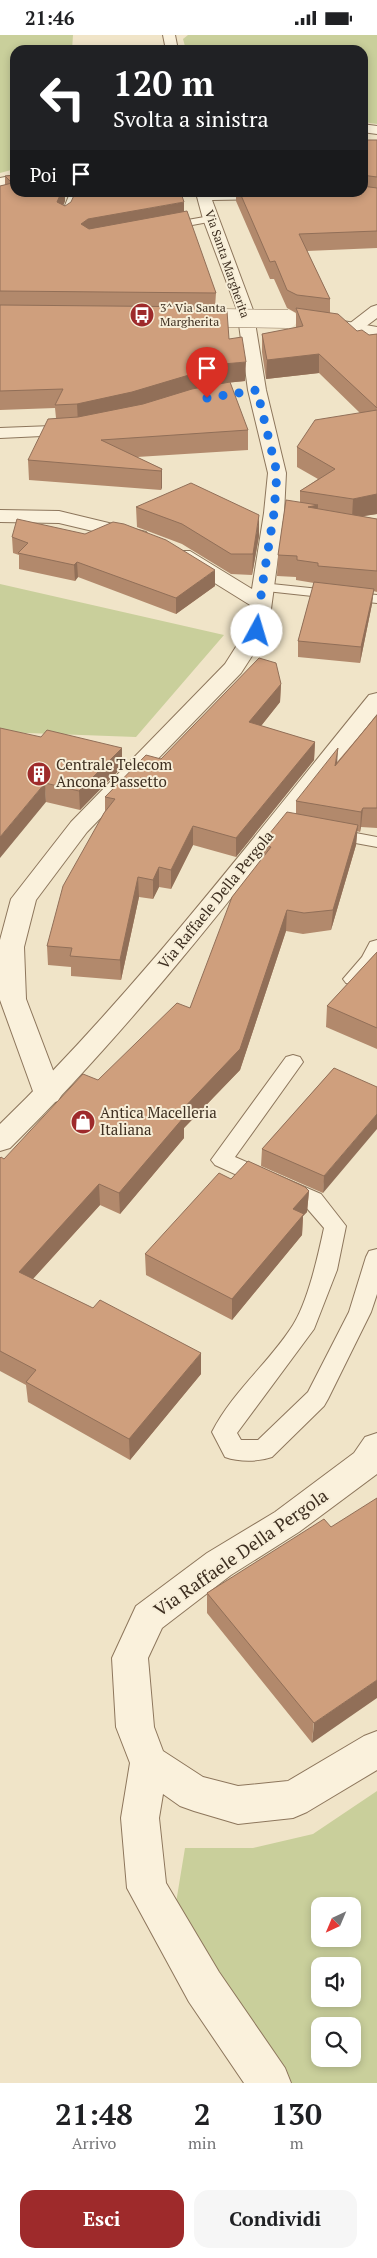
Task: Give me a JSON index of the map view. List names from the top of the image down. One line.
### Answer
{"streets":{"street":["Via Santa Margherita","Via Raffaele Della Pergola"]},"crossings":[["Via Santa Margherita","Via Raffaele Della Pergola"]],"places":{"bus stop":["3^ Via Santa Margherita"],"building":["Centrale Telecom Ancona Passetto"],"shop":["Antica Macelleria Italiana"]},"north":"bottom left","page":{"status":"21:46","turn":["120 m","Svolta a sinistra"],"then":"Poi","eta":["21:48","Arrivo","2","min","130","m"],"buttons":["Esci","Condividi"]}}
